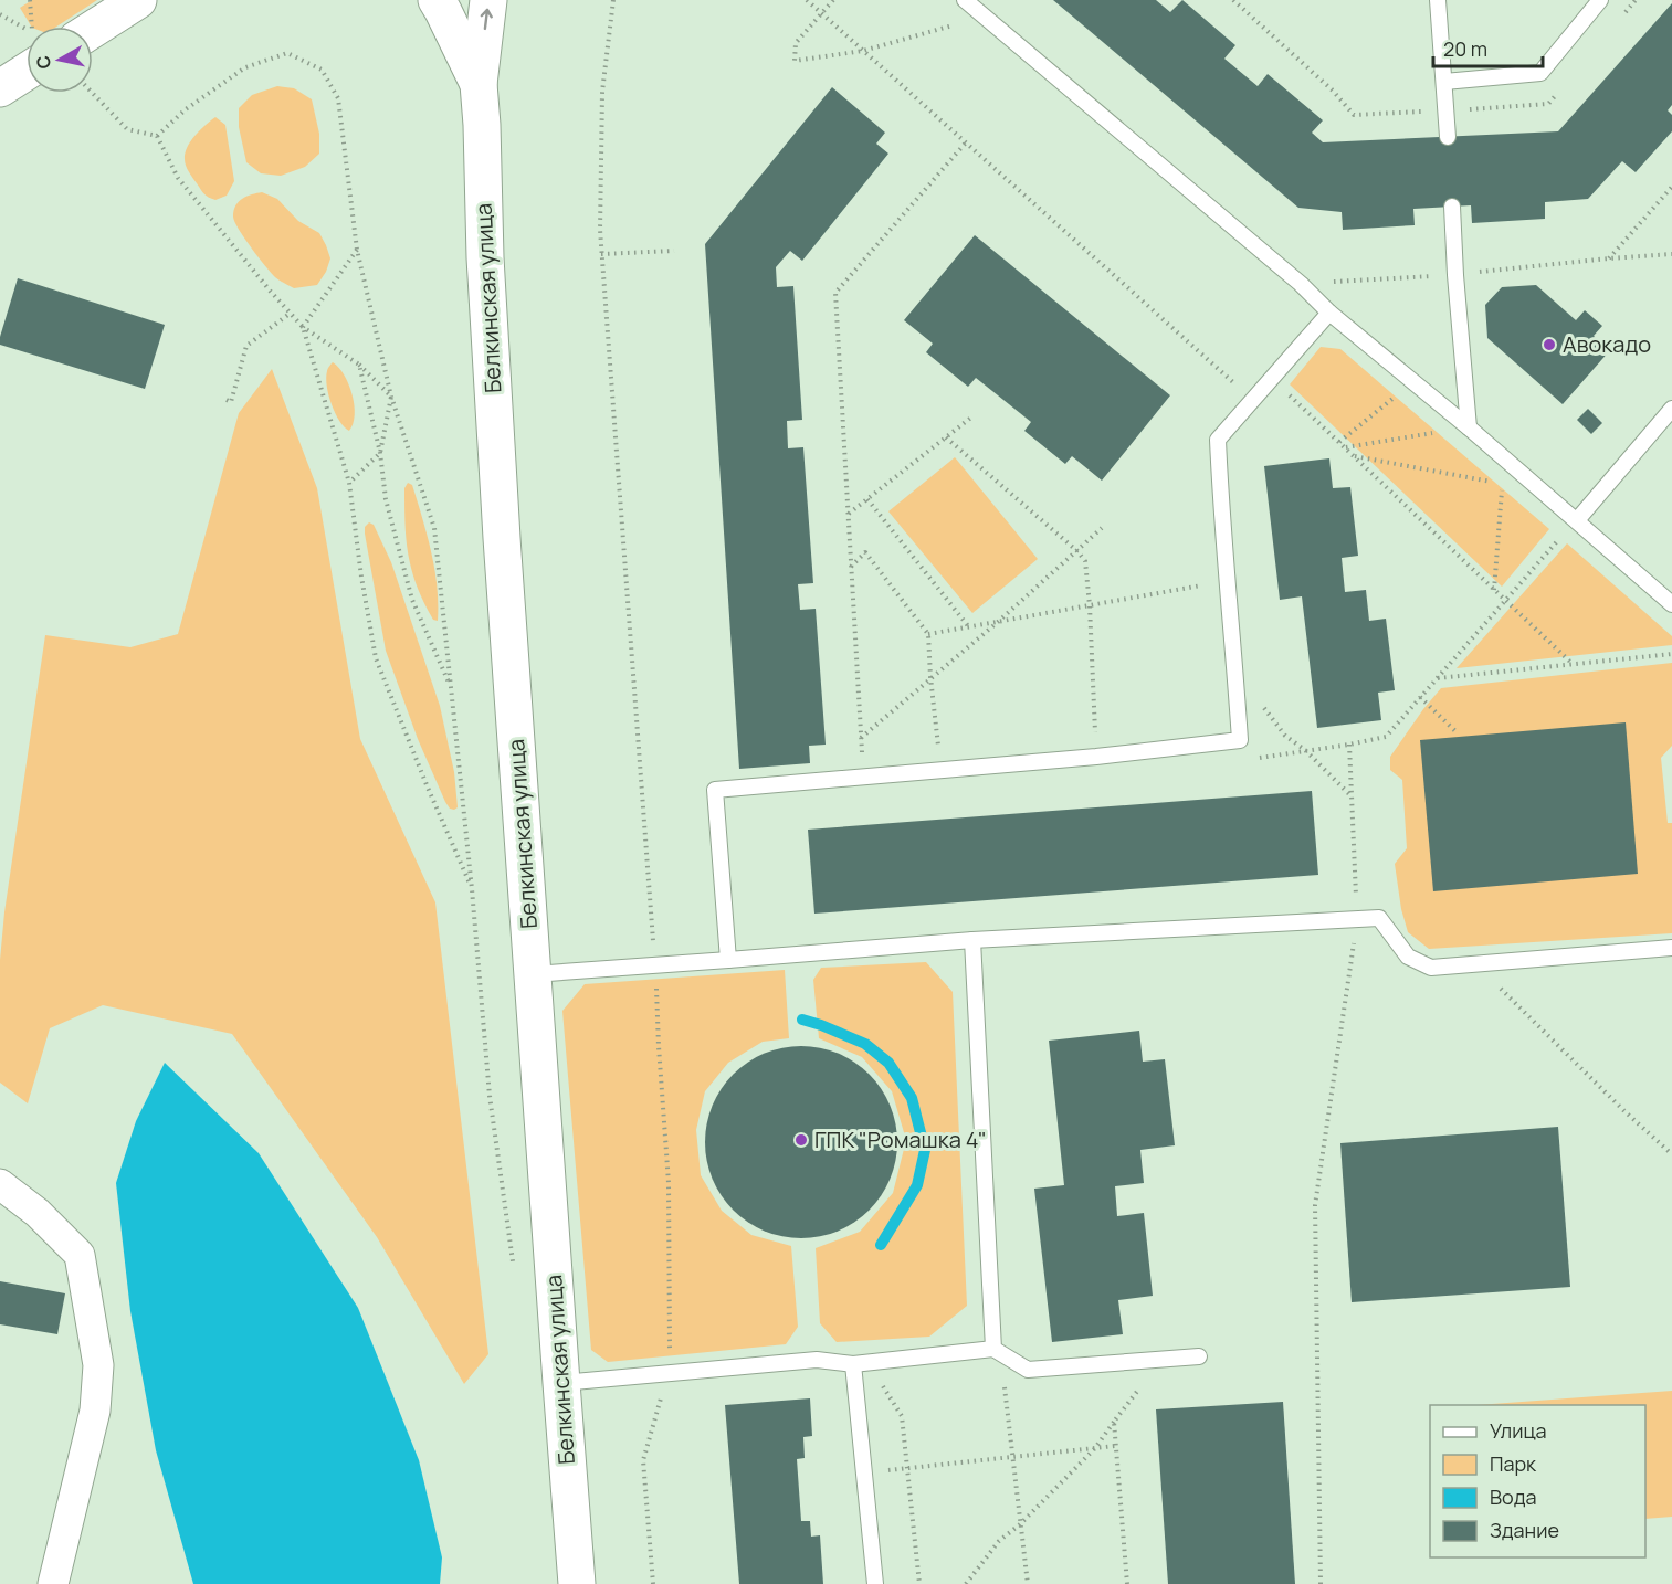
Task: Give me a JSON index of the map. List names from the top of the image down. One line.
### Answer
{"streets":{"street":["Белкинская улица"]},"places":["Авокадо","ГПК \"Ромашка 4\""],"legend":["Улица","Парк","Вода","Здание"],"scale_bar":"20 m","north":"left"}
